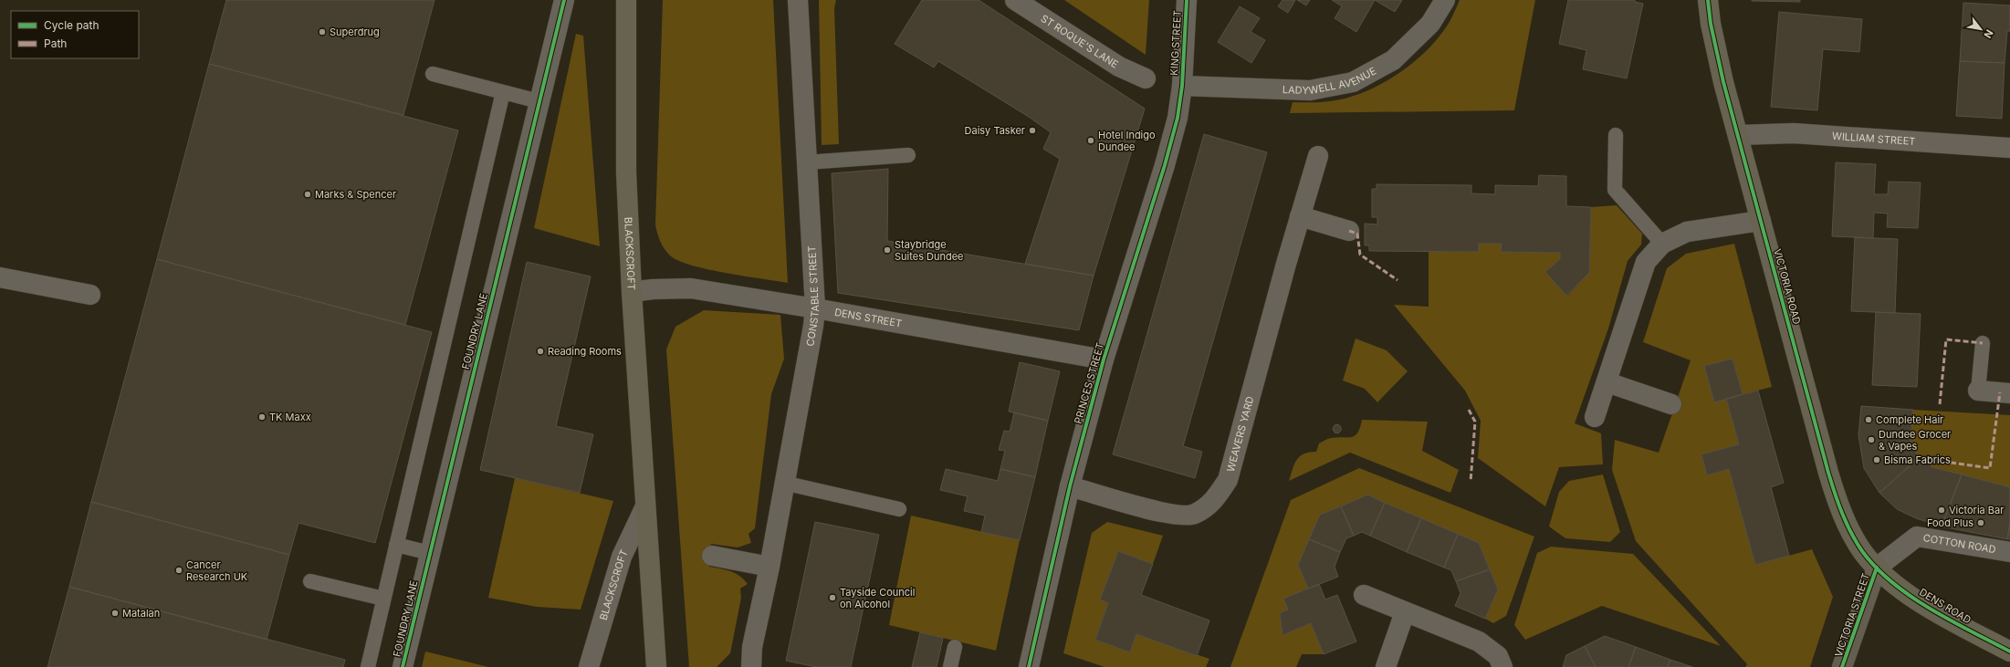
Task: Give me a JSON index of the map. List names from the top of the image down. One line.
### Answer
{"streets":{"main road":["BLACKSCROFT","VICTORIA ROAD","DENS ROAD","VICTORIA STREET"],"street":["ST ROQUE'S LANE","KING STREET","LADYWELL AVENUE","WILLIAM STREET","CONSTABLE STREET","DENS STREET","FOUNDRY LANE","PRINCES STREET","WEAVERS YARD","COTTON ROAD"]},"crossings":[["KING STREET","LADYWELL AVENUE"],["KING STREET","PRINCES STREET"],["LADYWELL AVENUE","PRINCES STREET"],["WILLIAM STREET","VICTORIA ROAD"],["BLACKSCROFT","DENS STREET"],["VICTORIA ROAD","COTTON ROAD"],["VICTORIA ROAD","DENS ROAD"],["VICTORIA ROAD","VICTORIA STREET"],["CONSTABLE STREET","DENS STREET"],["DENS STREET","PRINCES STREET"],["PRINCES STREET","WEAVERS YARD"],["COTTON ROAD","DENS ROAD"],["COTTON ROAD","VICTORIA STREET"],["DENS ROAD","VICTORIA STREET"]],"places":["Superdrug","Daisy Tasker","Hotel Indigo Dundee","Marks & Spencer","Staybridge Suites Dundee","Reading Rooms","TK Maxx","Complete Hair","Dundee Grocer & Vapes","Bisma Fabrics","Victoria Bar","Food Plus","Cancer Research UK","Tayside Council on Alcohol","Matalan"],"legend":["Cycle path","Path"],"north":"bottom right"}
